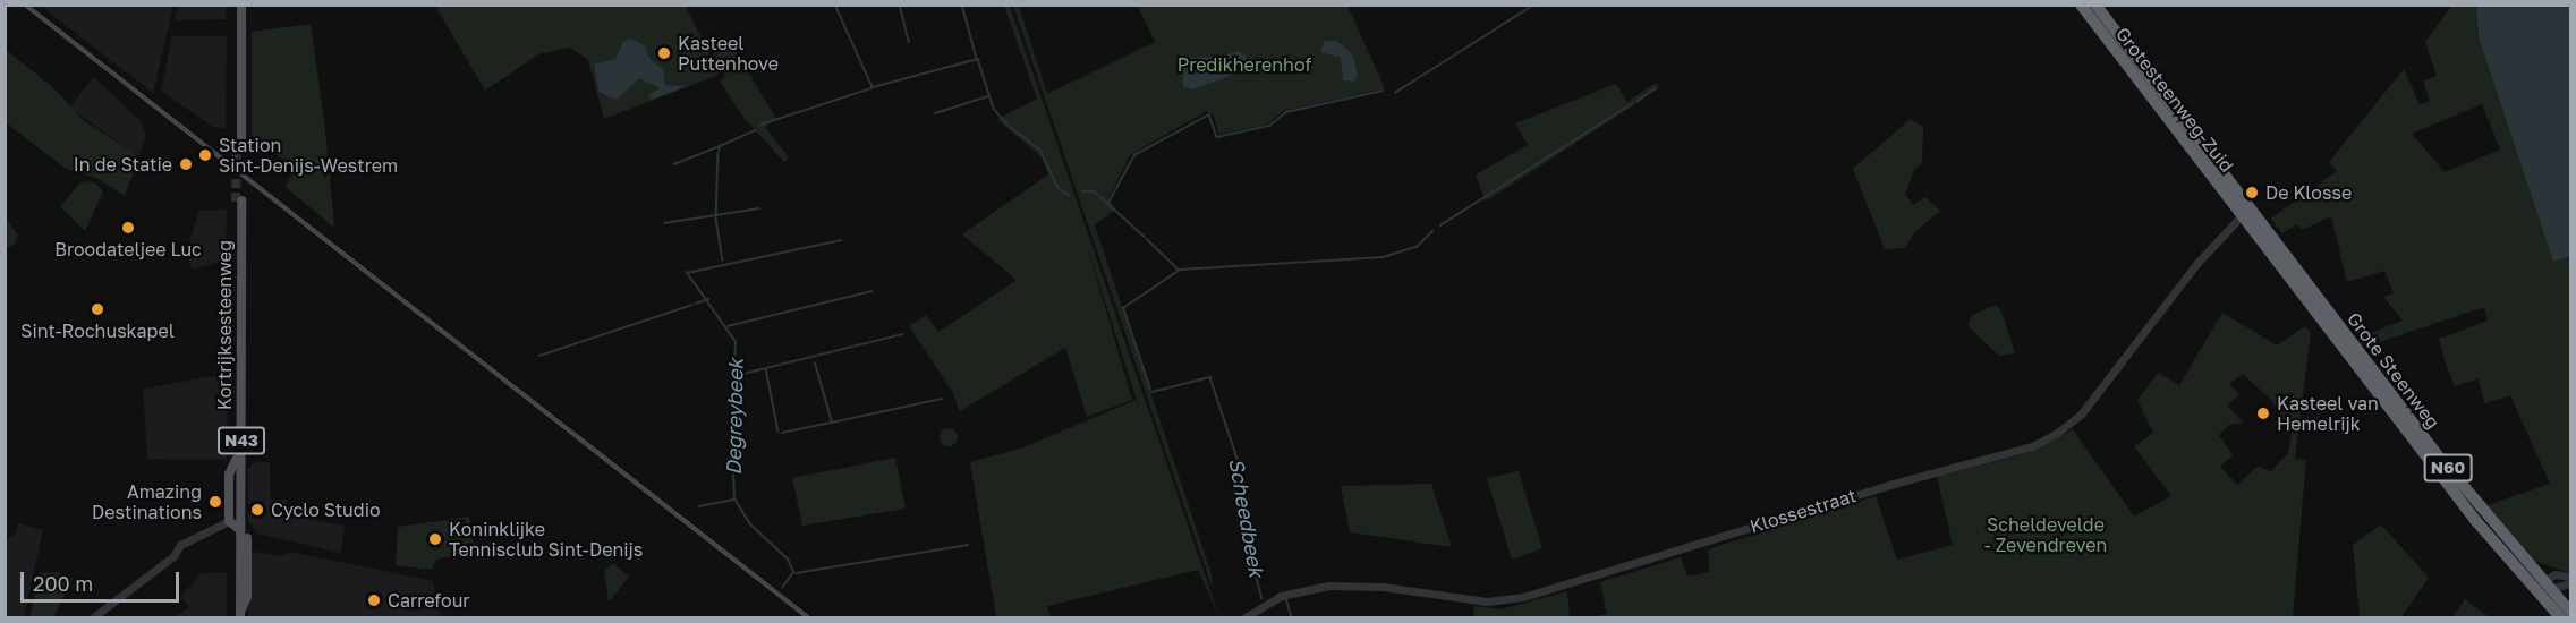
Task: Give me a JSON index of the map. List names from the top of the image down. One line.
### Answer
{"streets":{"highway":["Grotesteenweg-Zuid","Grote Steenweg","N60"],"main road":["Kortrijksesteenweg","N43"],"street":["Klossestraat"]},"crossings":[["Grotesteenweg-Zuid","Grote Steenweg"],["Grotesteenweg-Zuid","Klossestraat"],["Kortrijksesteenweg","N43"],["Grote Steenweg","Klossestraat"]],"water":["Degreybeek","Scheedbeek"],"parks":["Predikherenhof","Scheldevelde - Zevendreven"],"places":["Kasteel Puttenhove","Station Sint-Denijs-Westrem","In de Statie","De Klosse","Broodateljee Luc","Sint-Rochuskapel","Kasteel van Hemelrijk","Amazing Destinations","Cyclo Studio","Koninklijke Tennisclub Sint-Denijs","Carrefour"],"scale_bar":"200 m"}
